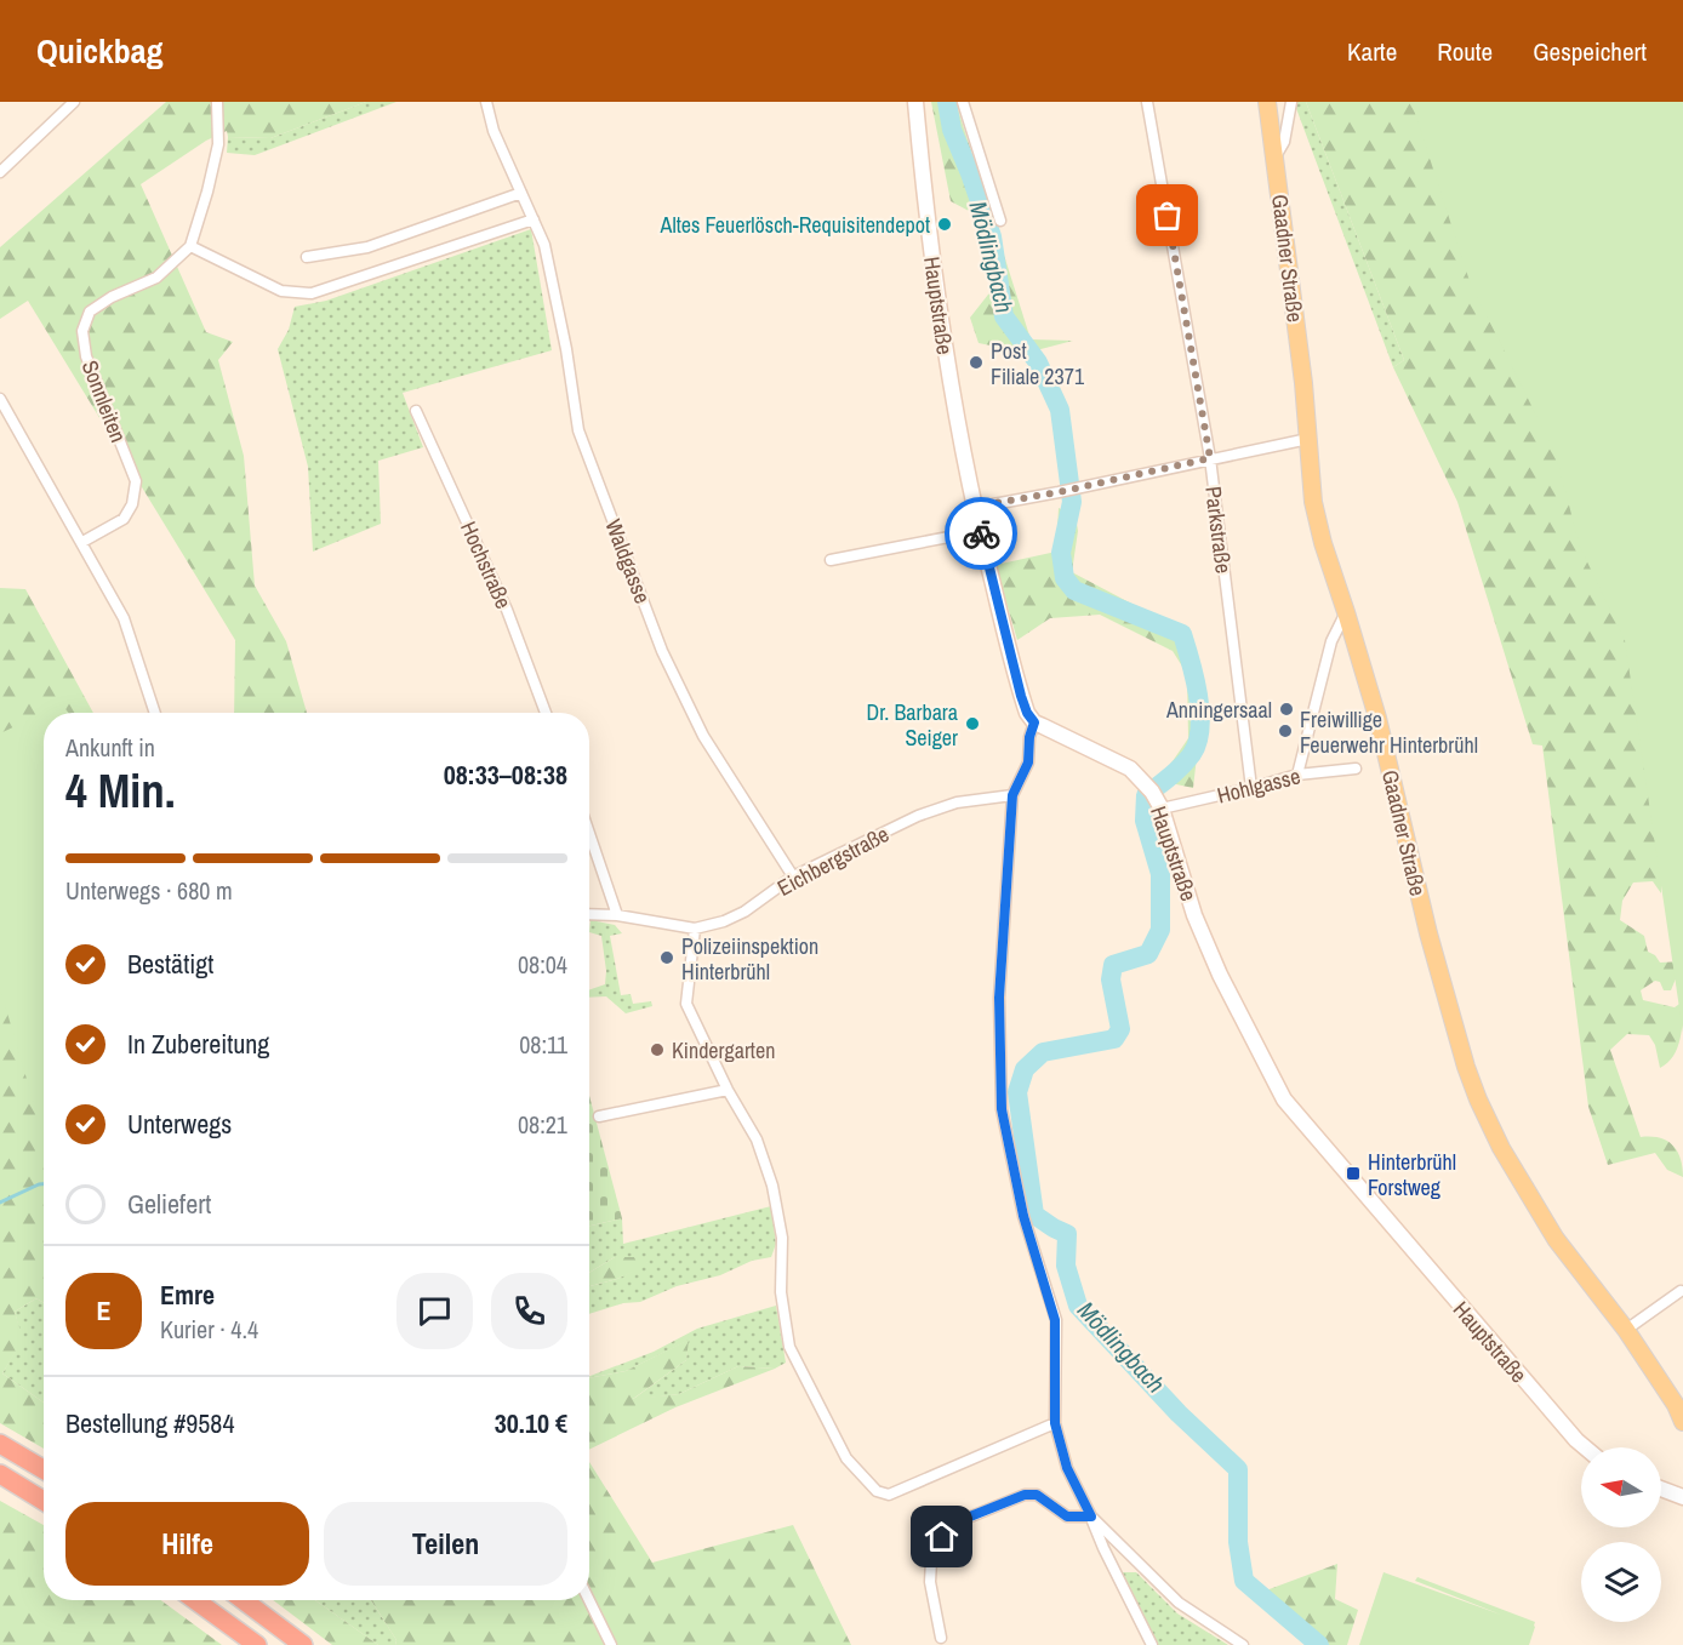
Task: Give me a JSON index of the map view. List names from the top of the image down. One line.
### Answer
{"streets":{"main road":["Gaadner Straße","Hauptstraße"],"street":["Sonnleiten","Parkstraße","Waldgasse","Hochstraße","Hohlgasse","Eichbergstraße"]},"crossings":[["Hauptstraße","Hohlgasse"],["Parkstraße","Hohlgasse"],["Waldgasse","Eichbergstraße"]],"water":["Mödlingbach"],"places":{"other":["Altes Feuerlösch-Requisitendepot","Post Filiale 2371","Anningersaal","Dr. Barbara Seiger","Freiwillige Feuerwehr Hinterbrühl","Polizeiinspektion Hinterbrühl","Kindergarten"],"transit":["Hinterbrühl Forstweg"]},"north":"left","page":{"header":"Quickbag","nav":["Karte","Route","Gespeichert"],"heading":["4 Min.","Ankunft in","08:33–08:38"],"panel":["Emre","Kurier · 4.4","Bestellung #9584","30.10 €"],"bar":"Unterwegs · 680 m","list":[["Bestätigt","08:04"],["In Zubereitung","08:11"],["Unterwegs","08:21"],"Geliefert"],"round":"E","buttons":["Hilfe","Teilen"]}}
